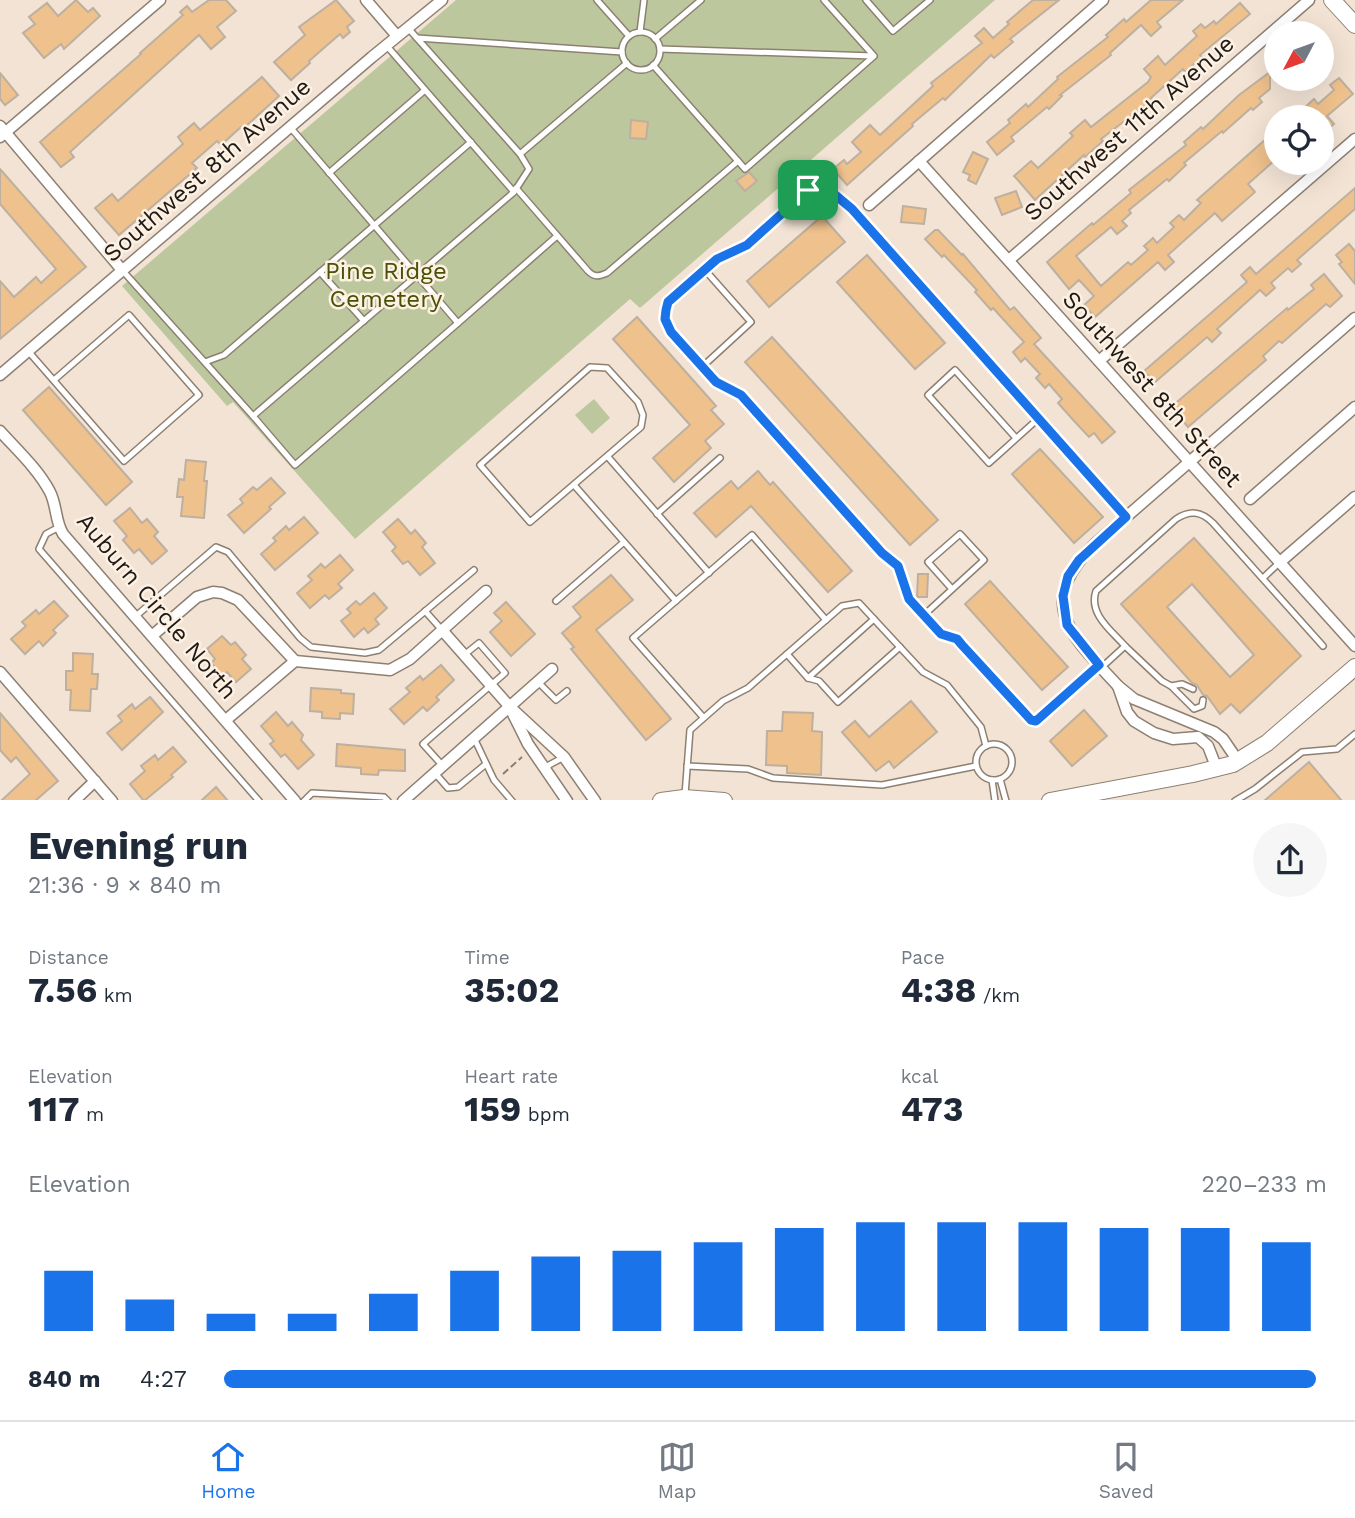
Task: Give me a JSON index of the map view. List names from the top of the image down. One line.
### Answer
{"streets":{"street":["Southwest 11th Avenue","Southwest 8th Avenue","Southwest 8th Street","Auburn Circle North"]},"crossings":[["Southwest 11th Avenue","Southwest 8th Street"]],"parks":["Pine Ridge Cemetery"],"north":"bottom left","page":{"heading":["Evening run","21:36 · 9 × 840 m"],"stats":[["Distance","7.56 km"],["Time","35:02"],["Pace","4:38 /km"],["Elevation","117 m"],["Heart rate","159 bpm"],["kcal","473"]],"chart":["Elevation","220–233 m"],"list":[{"name":"840 m","note":"4:27"}],"tabs":["Home","Map","Saved"]}}
